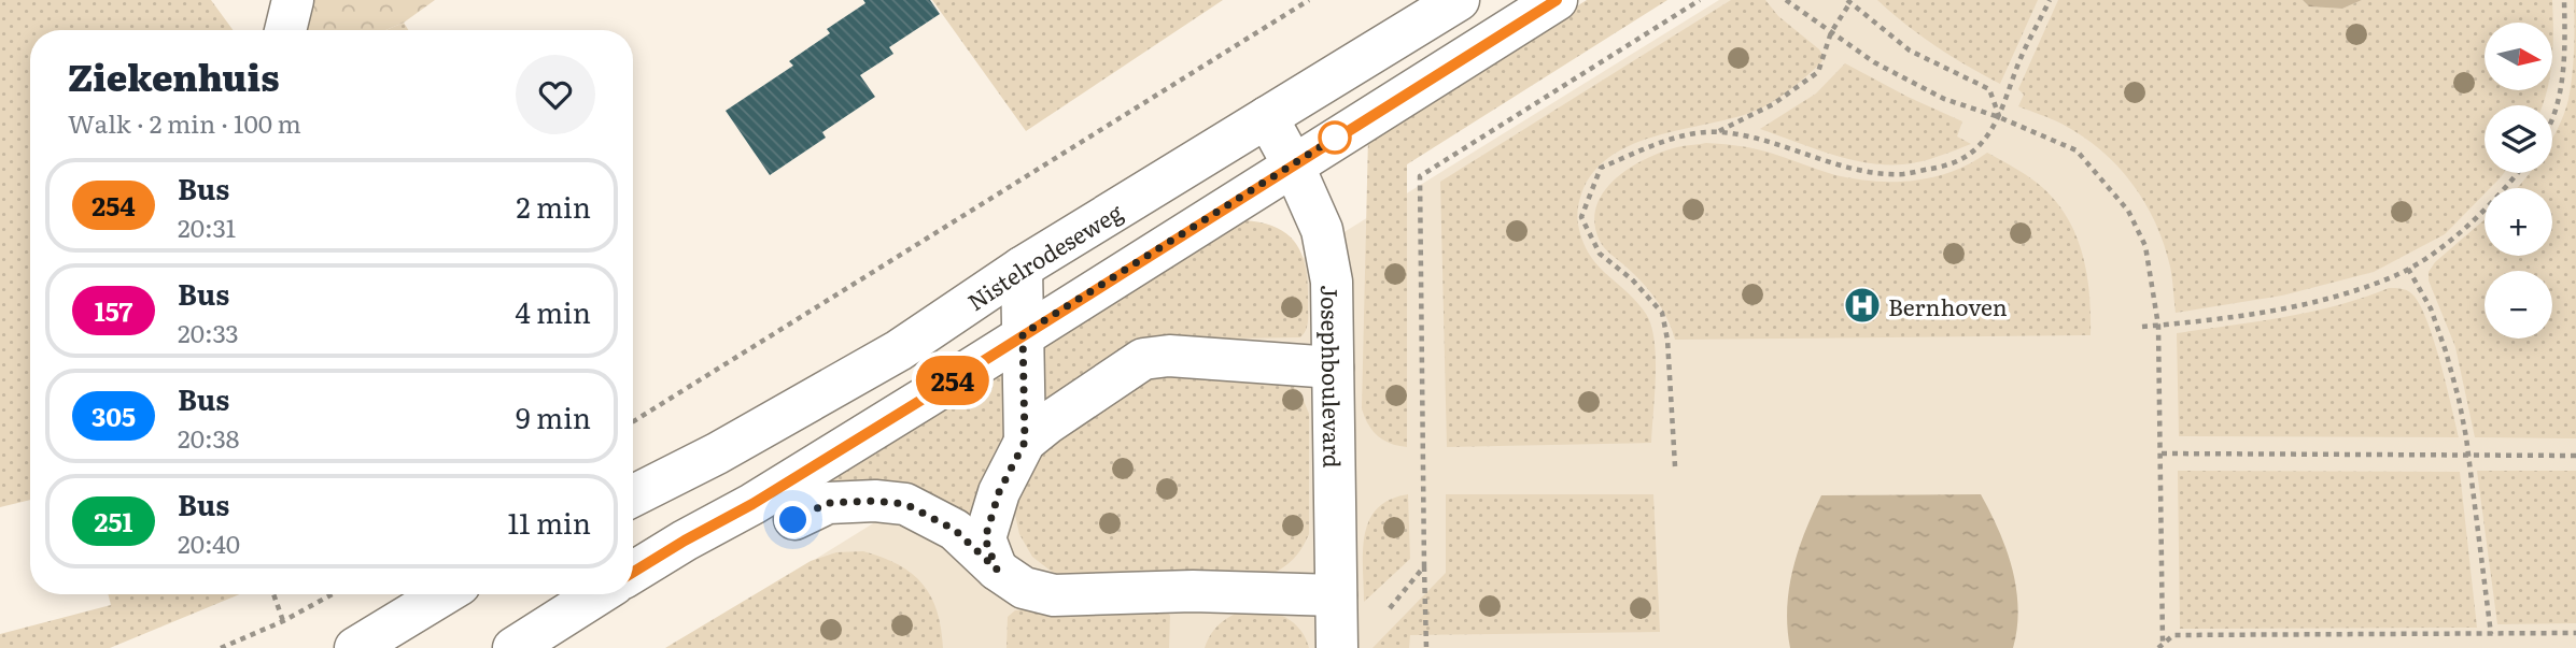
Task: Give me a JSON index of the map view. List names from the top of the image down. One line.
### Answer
{"streets":{"street":["Nistelrodeseweg","Josephboulevard"]},"crossings":[["Nistelrodeseweg","Josephboulevard"]],"places":{"hospital":["Bernhoven"]},"lines":["bus line 254"],"north":"right","page":{"on_map":"254","map_buttons":["+","−"],"heading":["Ziekenhuis","Walk · 2 min · 100 m"],"list":[{"mark":"254","name":"Bus","note":"20:31","value":"2 min"},{"mark":"157","name":"Bus","note":"20:33","value":"4 min"},{"mark":"305","name":"Bus","note":"20:38","value":"9 min"},{"mark":"251","name":"Bus","note":"20:40","value":"11 min"}]}}
